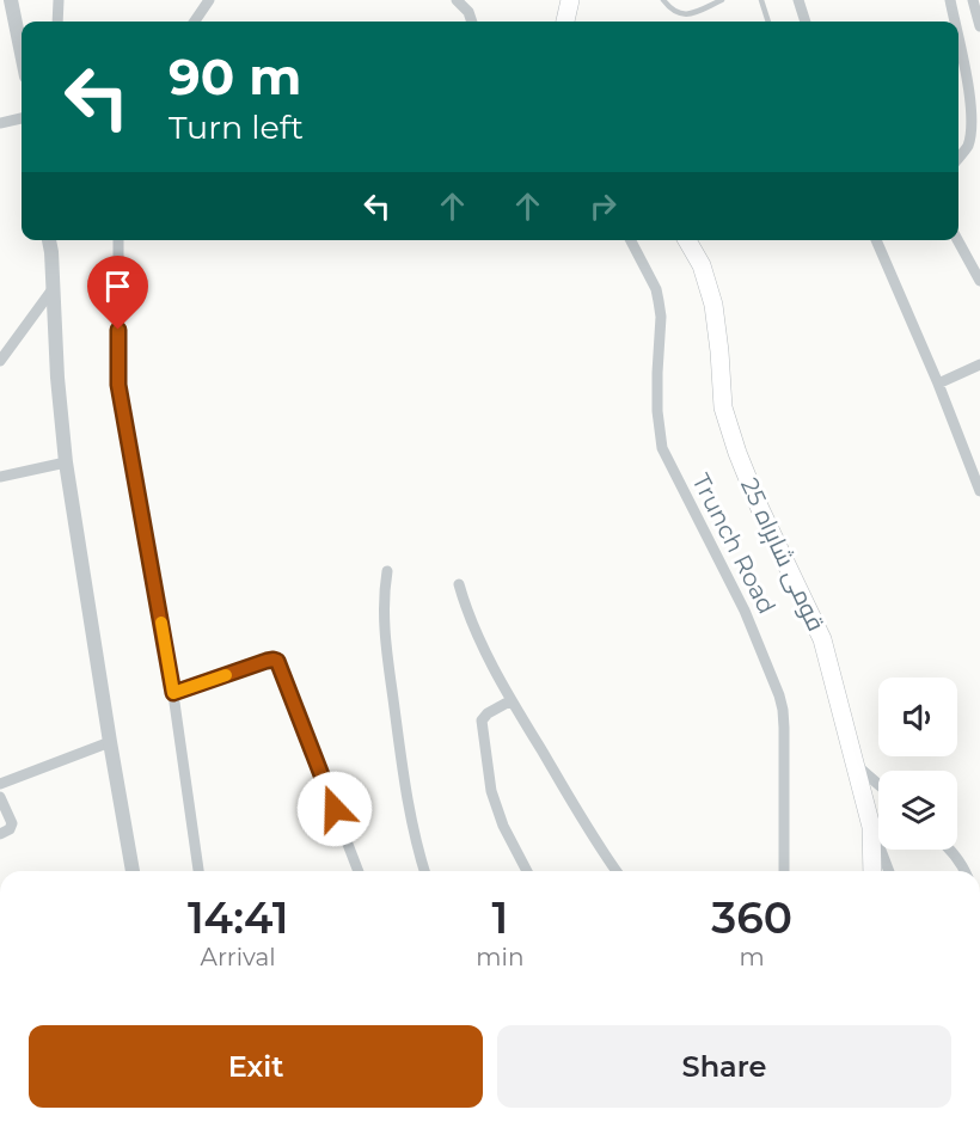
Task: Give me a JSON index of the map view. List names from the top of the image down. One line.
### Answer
{"streets":{"highway":["قومی شاہراہ 25"],"street":["Trunch Road"]},"page":{"turn":["90 m","Turn left"],"eta":["14:41","Arrival","1","min","360","m"],"buttons":["Exit","Share"]}}
